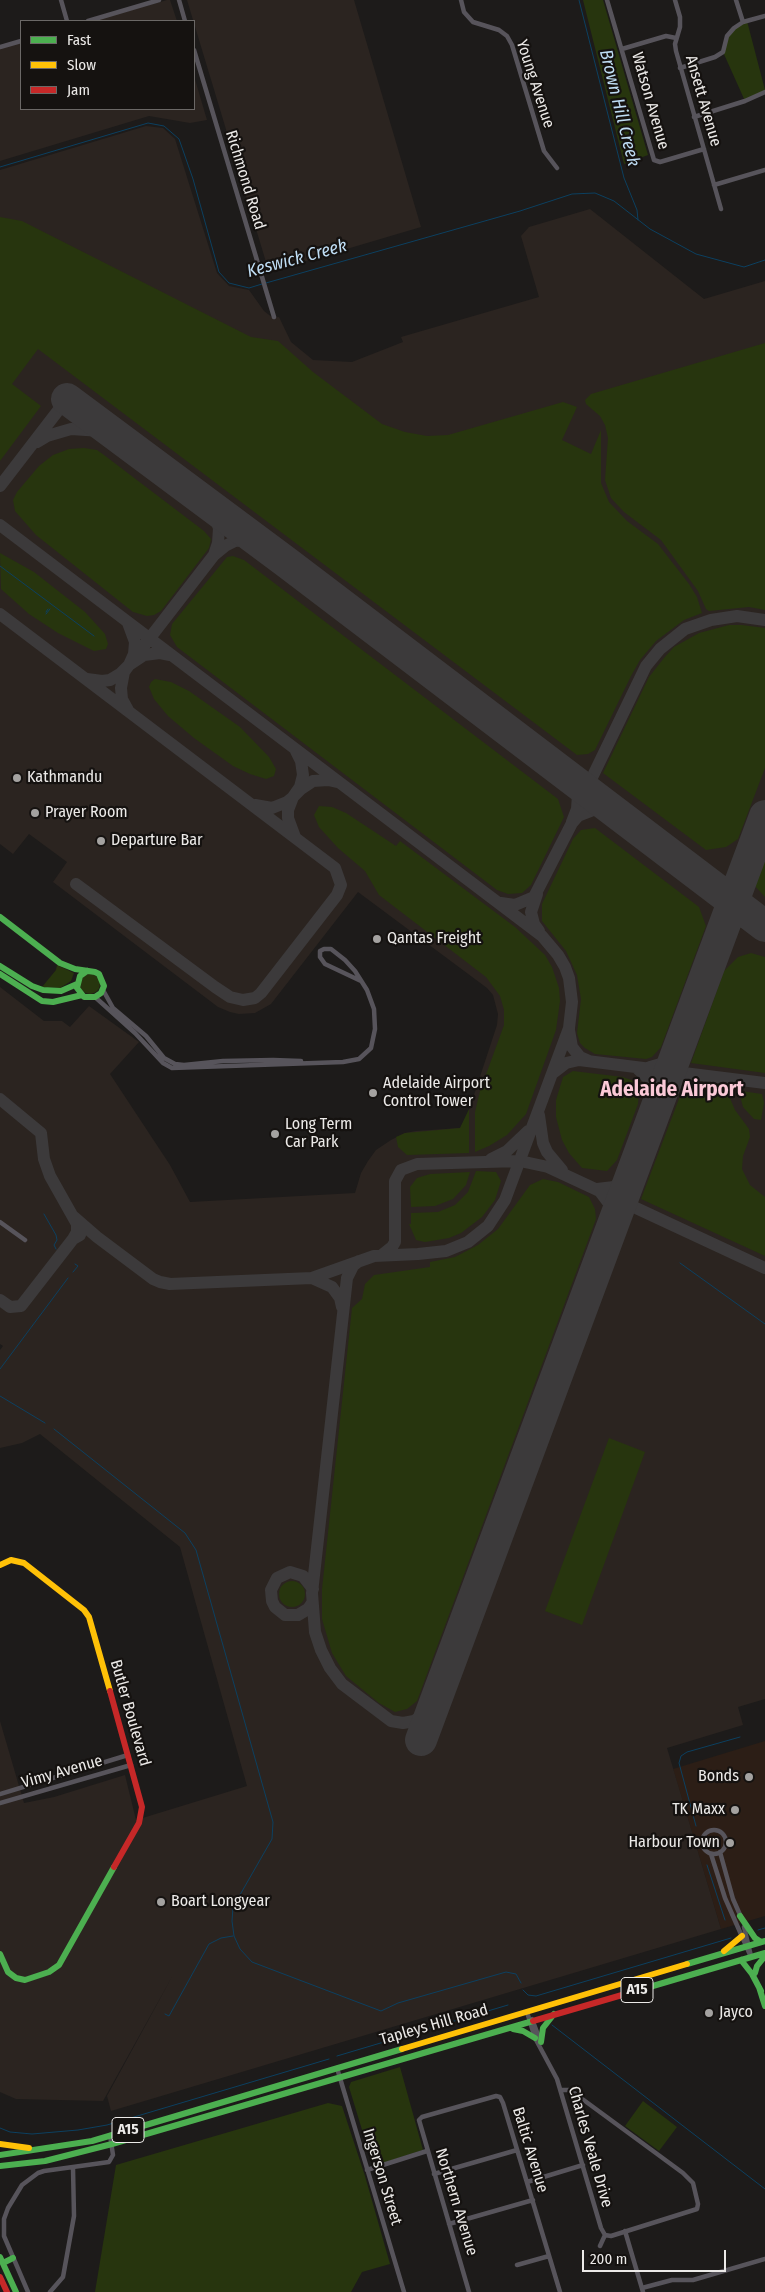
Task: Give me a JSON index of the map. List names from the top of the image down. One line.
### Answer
{"streets":{"main road":["Butler Boulevard","A15","Tapleys Hill Road"],"street":["Young Avenue","Watson Avenue","Ansett Avenue","Richmond Road","Vimy Avenue","Charles Veale Drive","Baltic Avenue","Ingerson Street","Northern Avenue"]},"crossings":[["Watson Avenue","Ansett Avenue"],["Butler Boulevard","Vimy Avenue"],["Tapleys Hill Road","Charles Veale Drive"],["Tapleys Hill Road","Ingerson Street"],["Baltic Avenue","Northern Avenue"]],"districts":["Adelaide Airport"],"water":["Brown Hill Creek","Keswick Creek"],"places":["Kathmandu","Prayer Room","Departure Bar","Qantas Freight","Adelaide Airport Control Tower","Long Term Car Park","Bonds","TK Maxx","Harbour Town","Boart Longyear","Jayco"],"legend":["Fast","Slow","Jam"],"scale_bar":"200 m"}
